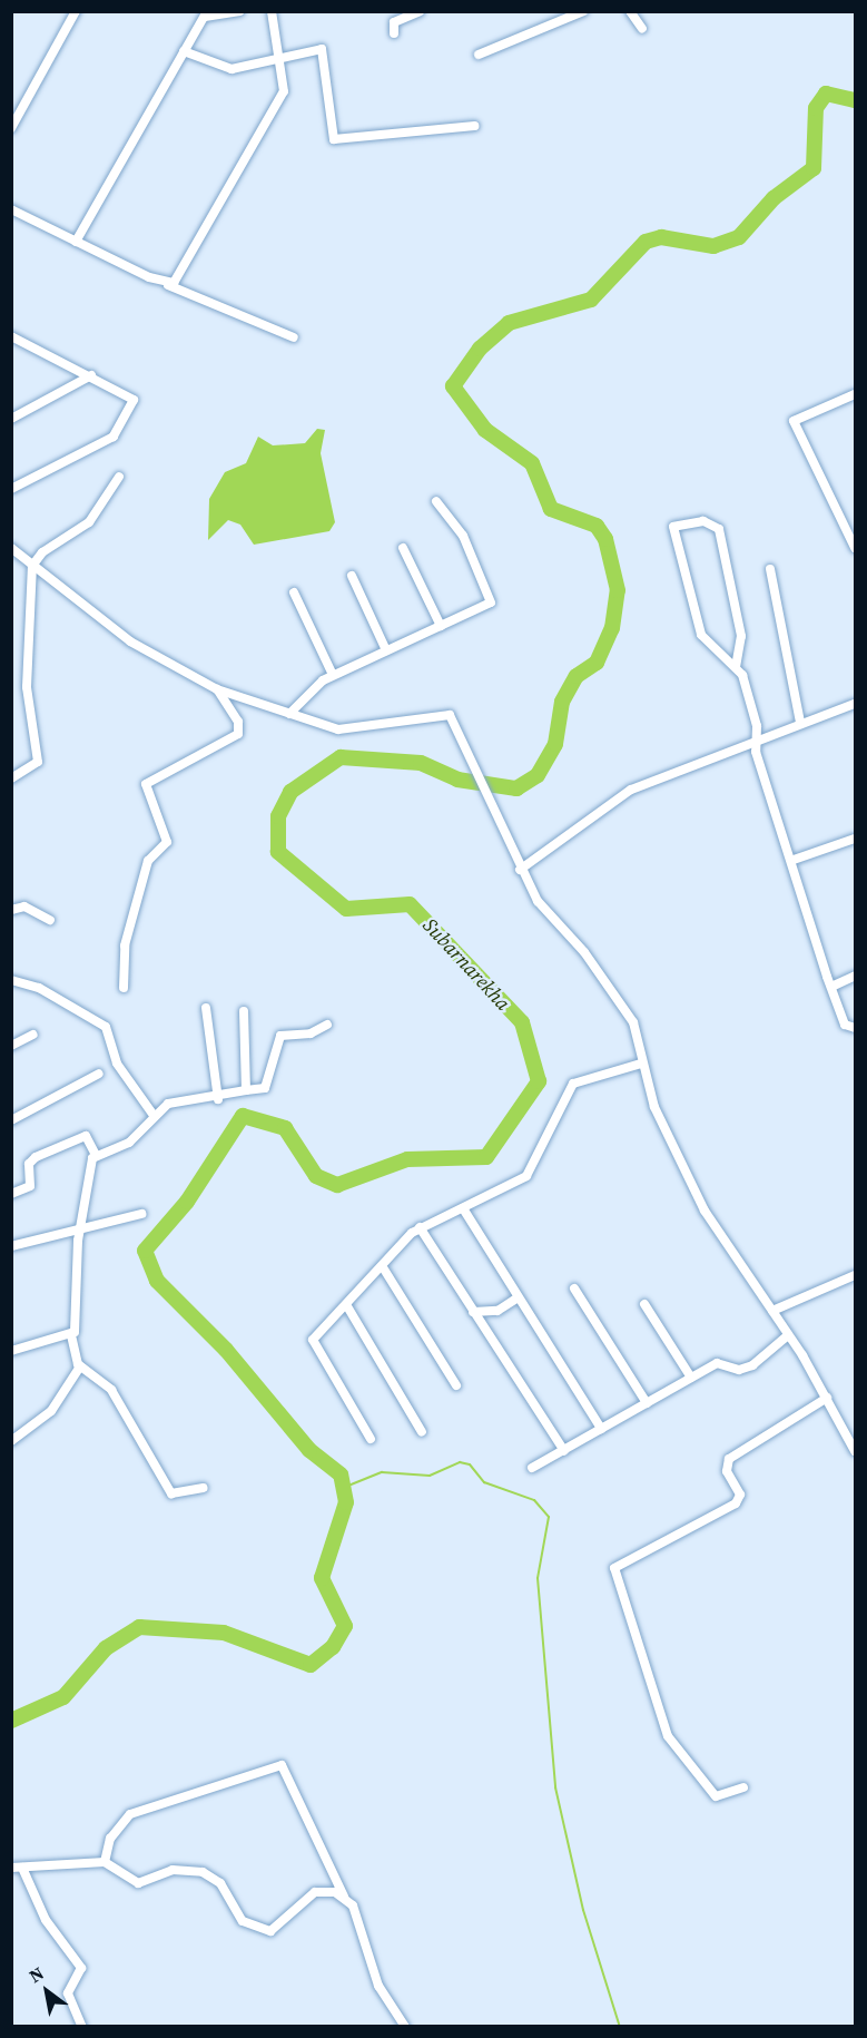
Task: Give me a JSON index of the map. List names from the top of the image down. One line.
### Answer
{"water":["Subarnarekha"],"north":"top left"}
